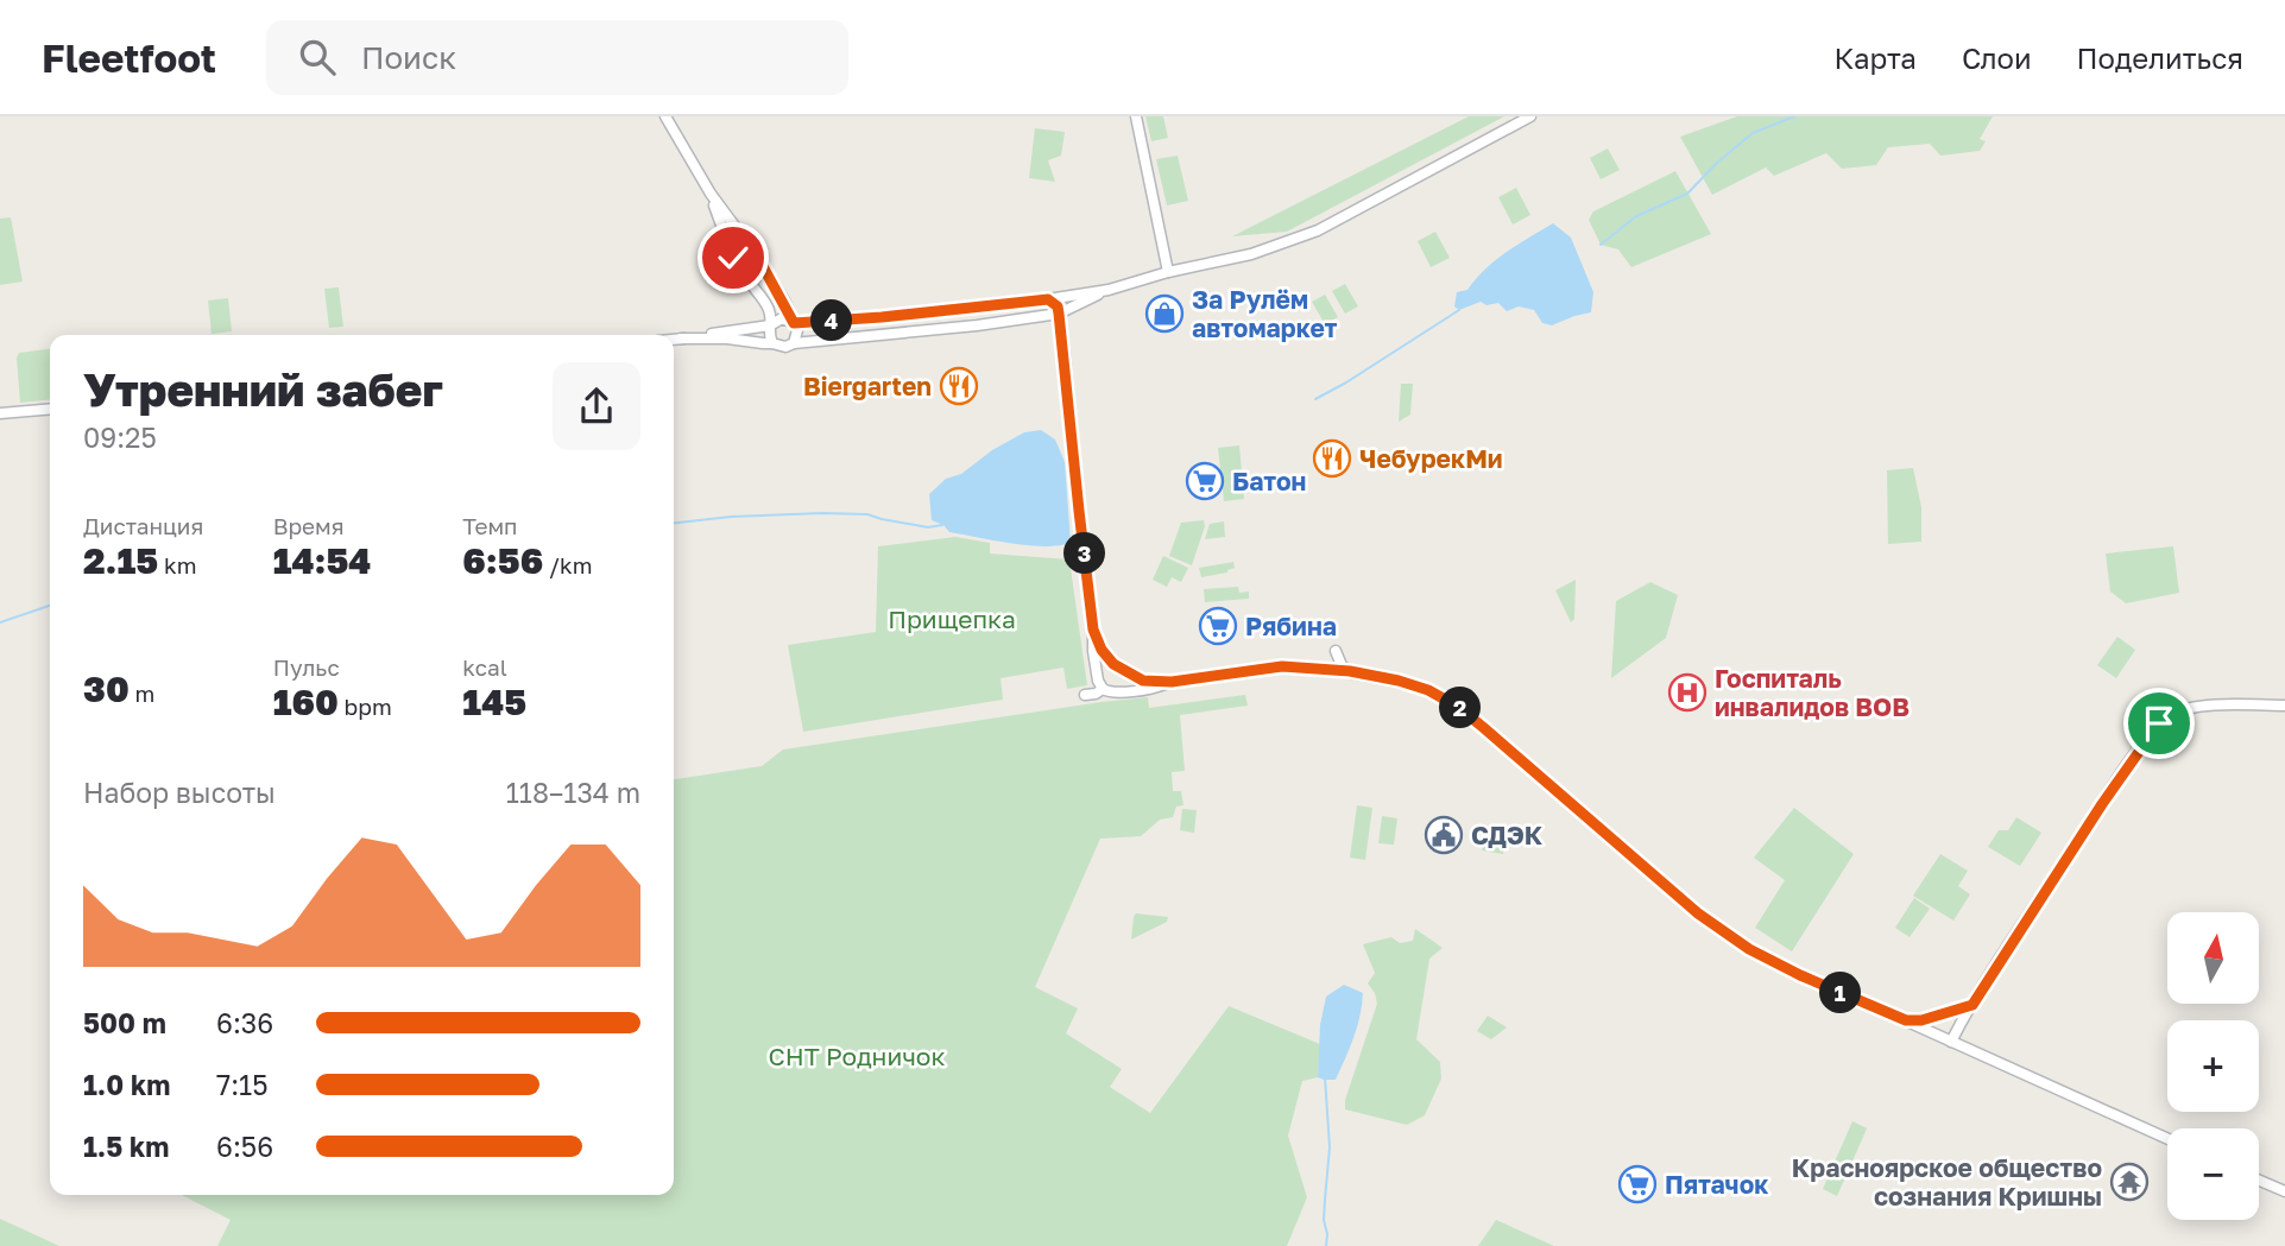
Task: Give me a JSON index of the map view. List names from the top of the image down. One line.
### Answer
{"parks":["Прищепка","СНТ Родничок"],"places":{"shop":["За Рулём автомаркет"],"restaurant":["Biergarten","ЧебурекМи"],"supermarket":["Батон","Рябина","Пятачок"],"hospital":["Госпиталь инвалидов ВОВ"],"public building":["СДЭК"],"temple":["Красноярское общество сознания Кришны"]},"north":"top","page":{"header":"Fleetfoot","search":"Поиск","nav":["Карта","Слои","Поделиться"],"pins":["4","3","2","1"],"heading":["Утренний забег","09:25"],"stats":[["Дистанция","2.15 km"],["Время","14:54"],["Темп","6:56 /km"],["30 m"],["Пульс","160 bpm"],["kcal","145"]],"chart":["Набор высоты","118–134 m"],"map_buttons":["+","−"],"list":[{"name":"500 m","note":"6:36"},{"name":"1.0 km","note":"7:15"},{"name":"1.5 km","note":"6:56"}]}}
